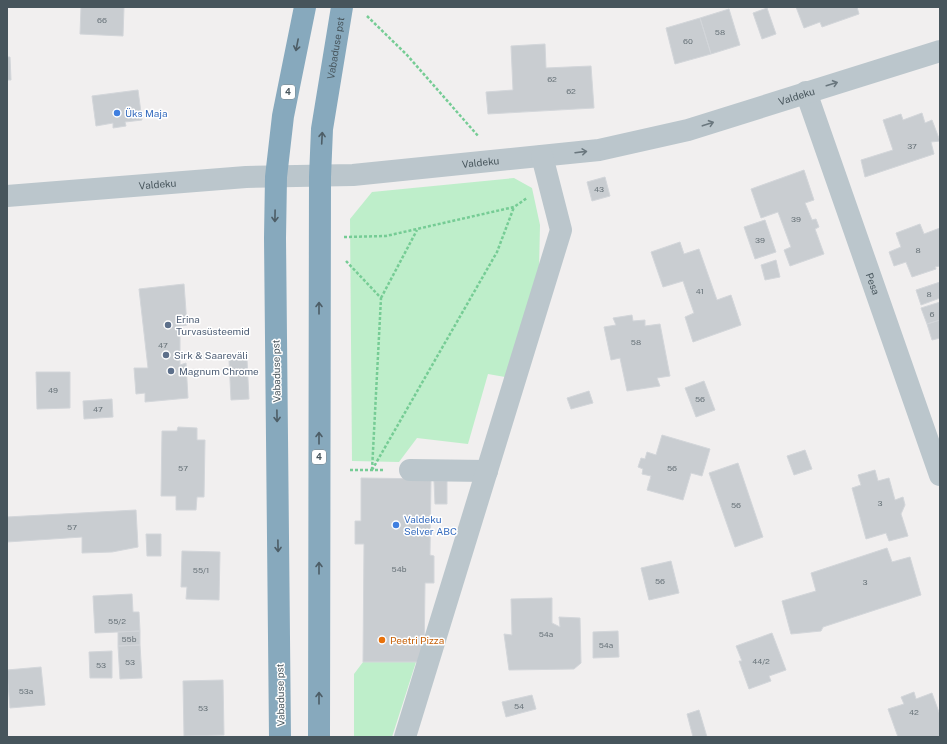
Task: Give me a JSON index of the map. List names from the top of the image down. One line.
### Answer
{"streets":{"highway":["Vabaduse pst","4"],"street":["Valdeku","Pesa"]},"crossings":[["Vabaduse pst","Valdeku"],["Valdeku","Pesa"]],"one_way":["Valdeku"],"places":["Üks Maja","Erina Turvasüsteemid","Sirk & Saareväli","Magnum Chrome","Valdeku Selver ABC","Peetri Pizza"],"house_numbers":["66","58","60","62","62","37","43","39","39","8","41","8","6","58","47","49","56","47","57","56","3","56","57","54b","55/1","56","3","55/2","54a","55b","54a","44/2","53","53","53a","54","53","42"]}
